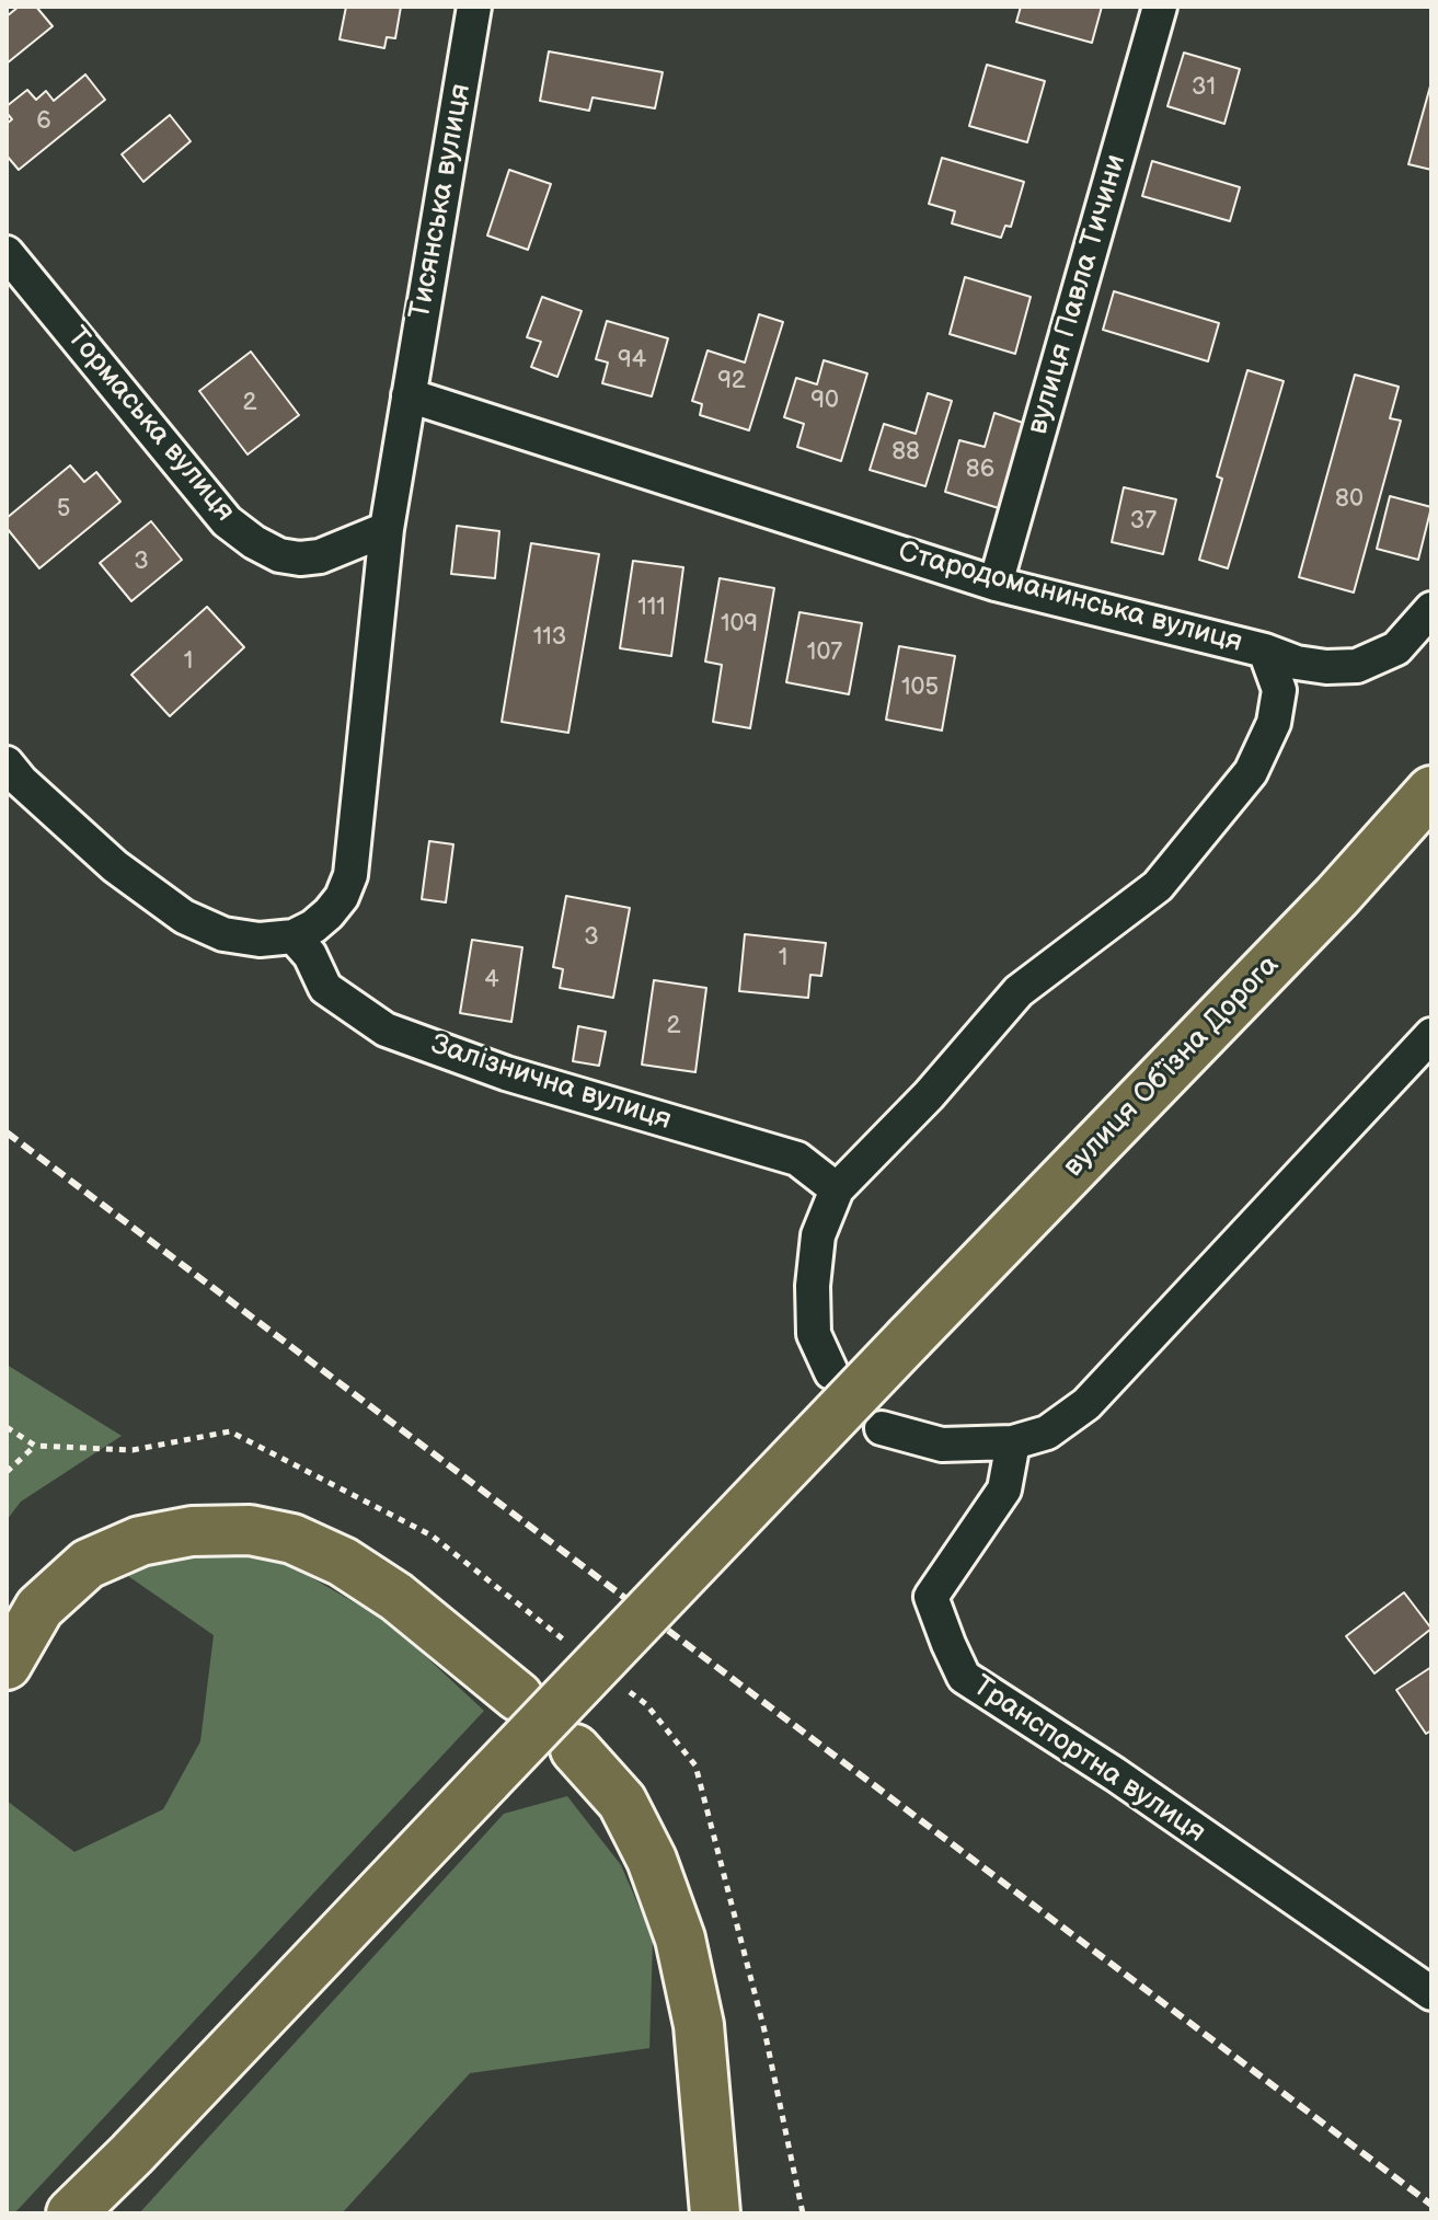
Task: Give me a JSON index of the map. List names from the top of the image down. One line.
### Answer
{"streets":{"highway":["вулиця Обʼїзна Дорога"],"street":["Тисянська вулиця","вулиця Павла Тичини","Тормаська вулиця","Стародоманинська вулиця","Залізнична вулиця","Транспортна вулиця"]},"crossings":[["Тисянська вулиця","Стародоманинська вулиця"],["вулиця Павла Тичини","Стародоманинська вулиця"],["Стародоманинська вулиця","Залізнична вулиця"]],"house_numbers":["31","6","94","92","90","2","88","86","80","5","37","3","111","109","113","107","1","105","3","1","4","2"]}
